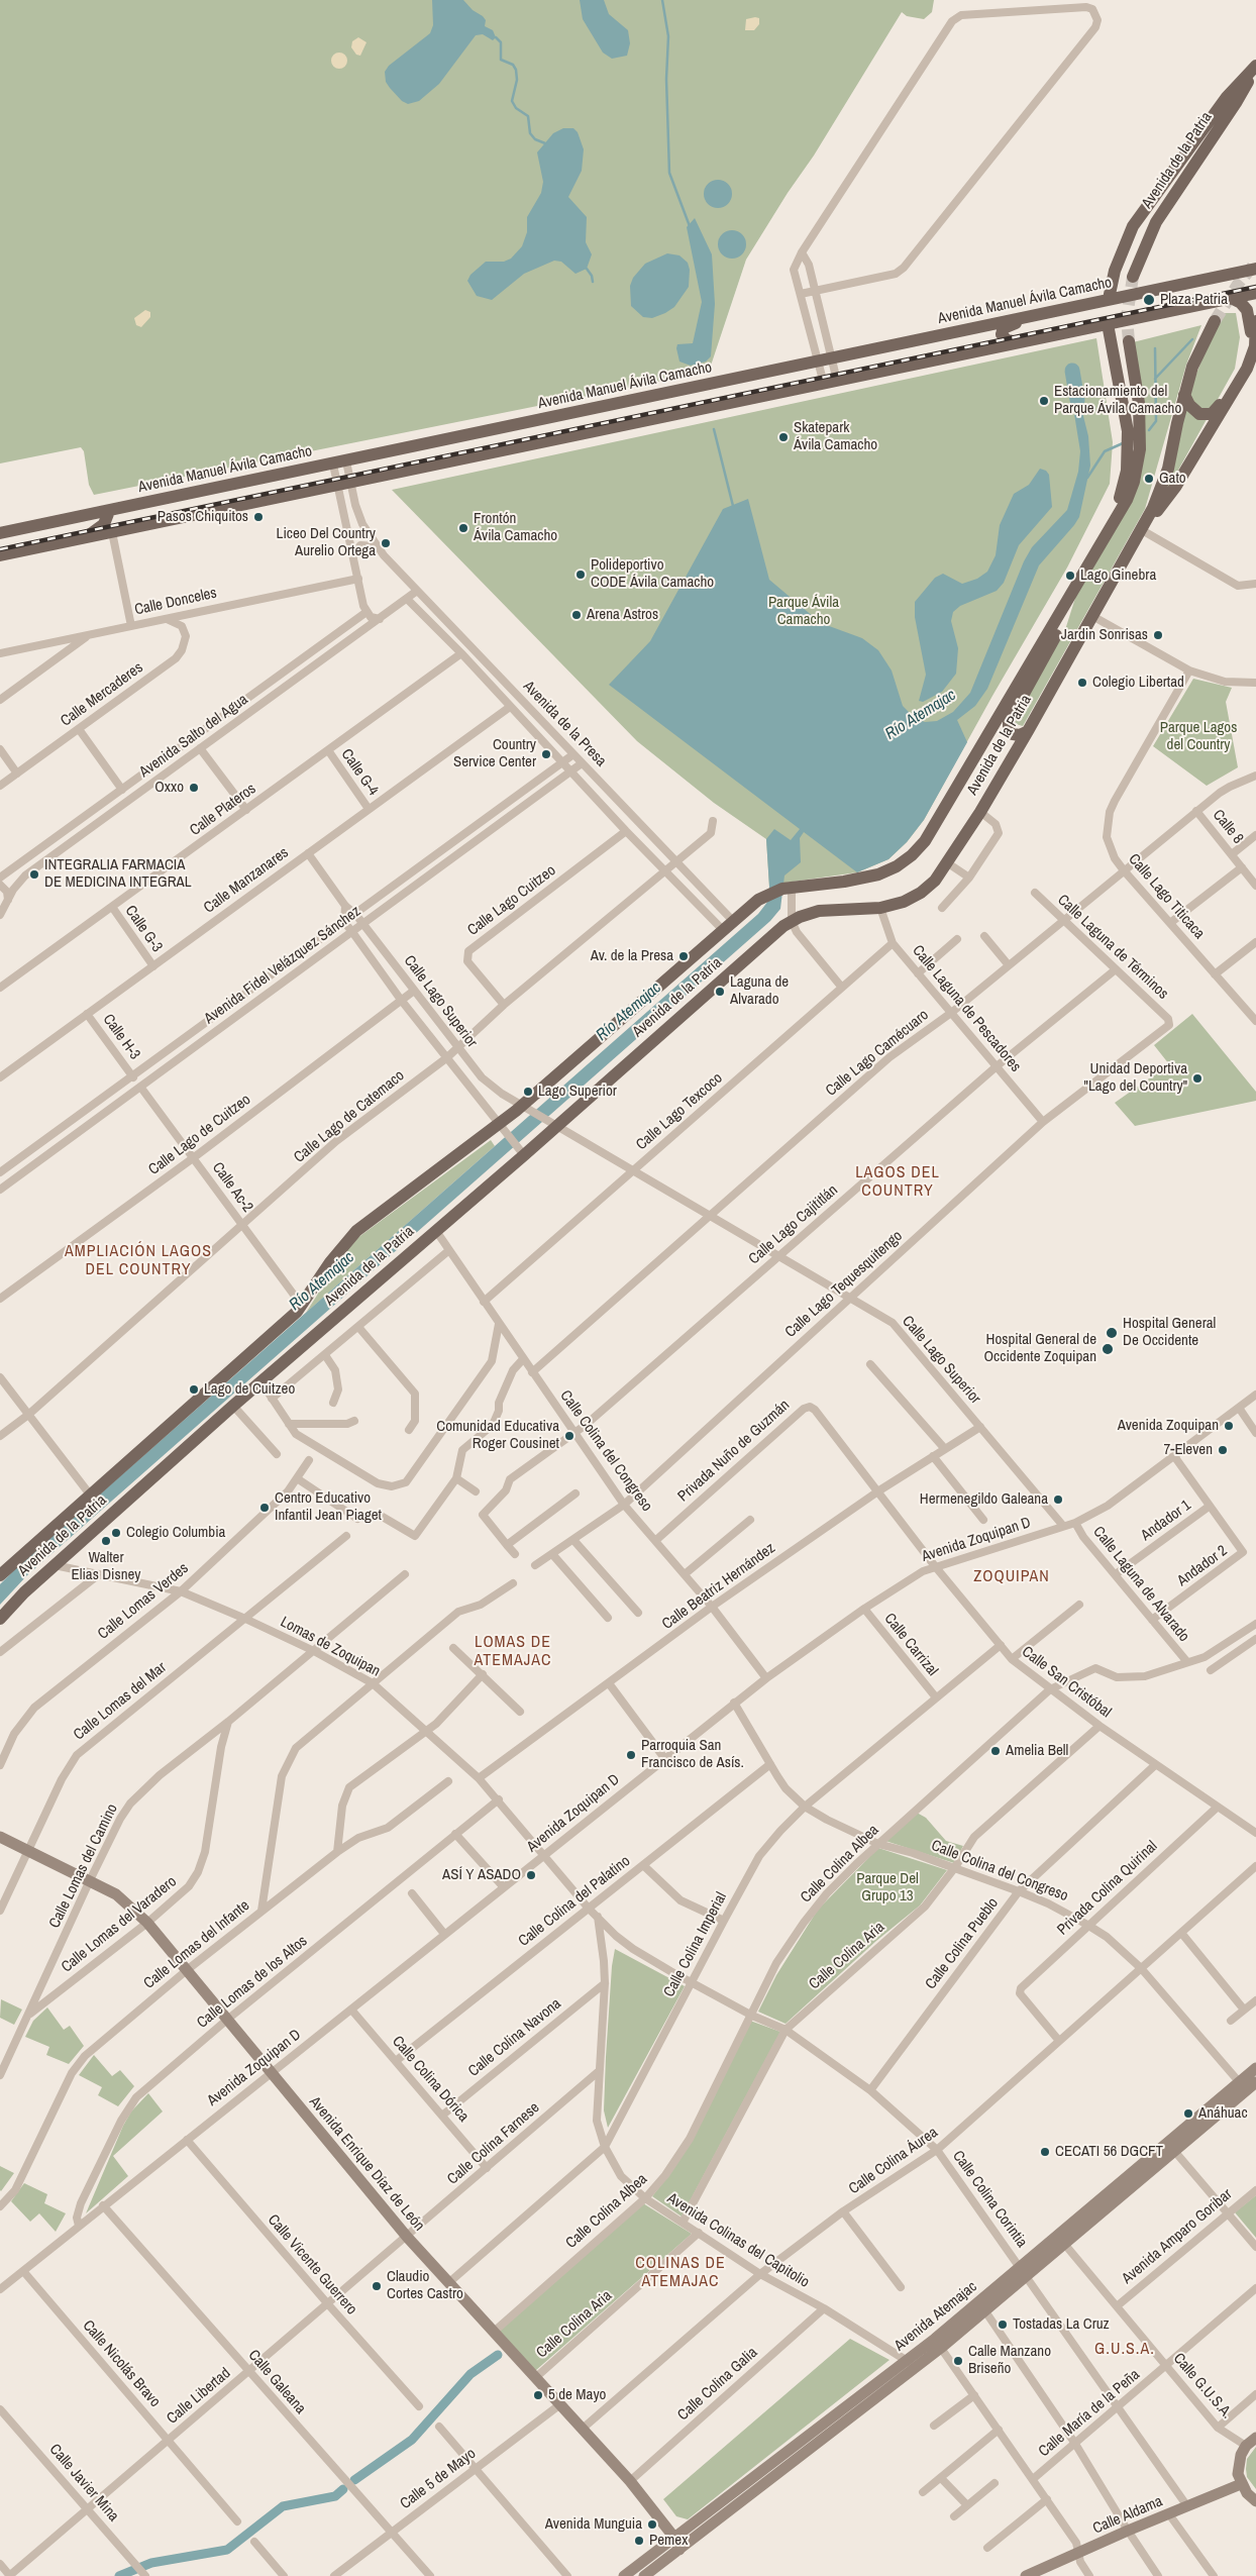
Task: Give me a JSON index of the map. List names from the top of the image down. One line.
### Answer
{"streets":{"main road":["Avenida de la Patria","Avenida Manuel Ávila Camacho","Avenida Enrique Díaz de León","Avenida Atemajac","Calle Aldama"],"street":["Calle Donceles","Calle Mercaderes","Avenida de la Presa","Avenida Salto del Agua","Calle G-4","Calle Plateros","Calle 8","Calle Manzanares","Calle Lago Titicaca","Calle Lago Cuitzeo","Calle G-3","Calle Laguna de Términos","Avenida Fidel Velázquez Sánchez","Calle Lago Superior","Calle Laguna de Pescadores","Calle H-3","Calle Lago Camécuaro","Calle Lago Texcoco","Calle Lago de Catemaco","Calle Lago de Cuitzeo","Calle Ac-2","Calle Lago Cajititlán","Calle Lago Tequesquitengo","Calle Colina del Congreso","Privada Nuño de Guzmán","Andador 1","Avenida Zoquipan D","Andador 2","Calle Laguna de Alvarado","Calle Beatriz Hernández","Calle Lomas Verdes","Calle Carrizal","Lomas de Zoquipan","Calle San Cristóbal","Calle Lomas del Mar","Calle Colina Albea","Calle Lomas del Camino","Privada Colina Quirinal","Calle Colina del Palatino","Calle Lomas del Varadero","Calle Colina Pueblo","Calle Lomas del Infante","Calle Colina Imperial","Calle Colina Aria","Calle Lomas de los Altos","Calle Colina Navona","Calle Colina Dórica","Calle Colina Farnese","Calle Colina Áurea","Calle Colina Corintia","Avenida Amparo Goribar","Avenida Colinas del Capitolio","Calle Vicente Guerrero","Calle Nicolás Bravo","Calle Galeana","Calle Colina Galia","Calle G.U.S.A.","Calle Libertad","Calle María de la Peña","Calle 5 de Mayo","Calle Javier Mina"]},"crossings":[["Avenida de la Patria","Avenida de la Presa"],["Avenida de la Patria","Calle Lago Superior"],["Avenida de la Patria","Calle Laguna de Pescadores"],["Avenida de la Patria","Calle Ac-2"],["Avenida de la Patria","Calle Colina del Congreso"],["Avenida de la Patria","Lomas de Zoquipan"],["Avenida Manuel Ávila Camacho","Avenida de la Presa"],["Calle Donceles","Calle Mercaderes"],["Calle Donceles","Avenida de la Presa"],["Avenida de la Presa","Avenida Salto del Agua"],["Avenida de la Presa","Calle Plateros"],["Avenida de la Presa","Calle Manzanares"],["Avenida de la Presa","Calle Lago Cuitzeo"],["Avenida de la Presa","Avenida Fidel Velázquez Sánchez"],["Avenida de la Presa","Calle Lago de Catemaco"],["Calle G-4","Calle Plateros"],["Calle G-4","Calle Manzanares"],["Calle Plateros","Calle G-3"],["Calle 8","Calle Lago Camécuaro"],["Calle Manzanares","Calle G-3"],["Calle Manzanares","Calle Lago Superior"],["Calle Manzanares","Calle H-3"],["Calle Lago Titicaca","Calle Lago Camécuaro"],["Calle Lago Cuitzeo","Calle Lago de Catemaco"],["Calle Laguna de Términos","Calle Lago Camécuaro"],["Calle Laguna de Términos","Calle Lago Cajititlán"],["Calle Laguna de Términos","Calle Lago Tequesquitengo"],["Avenida Fidel Velázquez Sánchez","Calle Lago Superior"],["Avenida Fidel Velázquez Sánchez","Calle H-3"],["Avenida Fidel Velázquez Sánchez","Calle Ac-2"],["Calle Lago Superior","Calle Lago Camécuaro"],["Calle Lago Superior","Calle Lago Texcoco"],["Calle Lago Superior","Calle Lago de Catemaco"],["Calle Lago Superior","Calle Lago de Cuitzeo"],["Calle Lago Superior","Calle Lago Cajititlán"],["Calle Lago Superior","Calle Lago Tequesquitengo"],["Calle Lago Superior","Avenida Zoquipan D"],["Calle Lago Superior","Calle Beatriz Hernández"],["Calle Laguna de Pescadores","Calle Lago Camécuaro"],["Calle Laguna de Pescadores","Calle Lago Texcoco"],["Calle Laguna de Pescadores","Calle Lago Cajititlán"],["Calle Laguna de Pescadores","Calle Lago Tequesquitengo"],["Calle Lago Camécuaro","Calle Colina del Congreso"],["Calle Lago Texcoco","Calle Colina del Congreso"],["Calle Lago de Catemaco","Calle Ac-2"],["Calle Lago de Cuitzeo","Calle Ac-2"],["Calle Lago Cajititlán","Calle Colina del Congreso"],["Calle Lago Tequesquitengo","Calle Colina del Congreso"],["Calle Colina del Congreso","Privada Nuño de Guzmán"],["Calle Colina del Congreso","Avenida Zoquipan D"],["Calle Colina del Congreso","Calle Beatriz Hernández"],["Calle Colina del Congreso","Calle Colina Albea"],["Calle Colina del Congreso","Privada Colina Quirinal"],["Calle Colina del Congreso","Calle Colina del Palatino"],["Calle Colina del Congreso","Calle Colina Pueblo"],["Calle Colina del Congreso","Calle Colina Imperial"],["Calle Colina del Congreso","Calle Colina Aria"],["Calle Colina del Congreso","Calle Colina Áurea"],["Calle Colina del Congreso","Avenida Atemajac"],["Privada Nuño de Guzmán","Calle San Cristóbal"],["Andador 1","Andador 2"],["Andador 1","Calle Laguna de Alvarado"],["Avenida Zoquipan D","Calle Laguna de Alvarado"],["Avenida Zoquipan D","Calle Carrizal"],["Avenida Zoquipan D","Lomas de Zoquipan"],["Avenida Zoquipan D","Calle San Cristóbal"],["Avenida Zoquipan D","Calle Lomas de los Altos"],["Avenida Zoquipan D","Calle Colina Dórica"],["Avenida Zoquipan D","Avenida Enrique Díaz de León"],["Avenida Zoquipan D","Calle Vicente Guerrero"],["Avenida Zoquipan D","Calle Nicolás Bravo"],["Avenida Zoquipan D","Calle Galeana"],["Andador 2","Calle Laguna de Alvarado"],["Calle Laguna de Alvarado","Calle Colina Albea"],["Calle Beatriz Hernández","Lomas de Zoquipan"],["Calle Beatriz Hernández","Calle San Cristóbal"],["Calle Lomas Verdes","Lomas de Zoquipan"],["Calle Carrizal","Calle Colina Imperial"],["Lomas de Zoquipan","Calle Lomas del Mar"],["Lomas de Zoquipan","Calle Lomas del Camino"],["Lomas de Zoquipan","Calle Colina del Palatino"],["Lomas de Zoquipan","Calle Lomas de los Altos"],["Lomas de Zoquipan","Calle Colina Corintia"],["Lomas de Zoquipan","Avenida Colinas del Capitolio"],["Calle San Cristóbal","Calle Colina Albea"],["Calle San Cristóbal","Privada Colina Quirinal"],["Calle San Cristóbal","Calle Colina Pueblo"],["Calle San Cristóbal","Calle Colina Imperial"],["Calle San Cristóbal","Calle Colina Aria"],["Calle Lomas del Mar","Avenida Enrique Díaz de León"],["Calle Colina Albea","Avenida Enrique Díaz de León"],["Calle Colina Albea","Calle Colina Corintia"],["Calle Colina Albea","Avenida Colinas del Capitolio"],["Calle Lomas del Camino","Calle Lomas del Varadero"],["Calle Lomas del Camino","Avenida Enrique Díaz de León"],["Privada Colina Quirinal","Calle Colina Áurea"],["Calle Colina del Palatino","Calle Colina Dórica"],["Calle Lomas del Varadero","Avenida Enrique Díaz de León"],["Calle Colina Pueblo","Calle Colina Corintia"],["Calle Lomas del Infante","Avenida Enrique Díaz de León"],["Calle Colina Imperial","Avenida Enrique Díaz de León"],["Calle Colina Imperial","Calle Colina Corintia"],["Calle Colina Imperial","Avenida Colinas del Capitolio"],["Calle Colina Aria","Avenida Enrique Díaz de León"],["Calle Colina Aria","Calle Colina Corintia"],["Calle Colina Aria","Avenida Colinas del Capitolio"],["Calle Lomas de los Altos","Avenida Enrique Díaz de León"],["Calle Colina Navona","Calle Colina Dórica"],["Calle Colina Navona","Avenida Colinas del Capitolio"],["Calle Colina Dórica","Calle Colina Farnese"],["Calle Colina Farnese","Avenida Enrique Díaz de León"],["Calle Colina Farnese","Avenida Colinas del Capitolio"],["Calle Colina Farnese","Calle Libertad"],["Calle Colina Áurea","Avenida Enrique Díaz de León"],["Calle Colina Áurea","Calle Colina Corintia"],["Calle Colina Áurea","Avenida Colinas del Capitolio"],["Avenida Enrique Díaz de León","Avenida Atemajac"],["Avenida Enrique Díaz de León","Calle Colina Galia"],["Avenida Enrique Díaz de León","Calle Libertad"],["Avenida Enrique Díaz de León","Calle 5 de Mayo"],["Calle Colina Corintia","Avenida Colinas del Capitolio"],["Calle Colina Corintia","Avenida Atemajac"],["Calle Colina Corintia","Calle María de la Peña"],["Calle Colina Corintia","Calle Aldama"],["Avenida Amparo Goribar","Calle G.U.S.A."],["Avenida Colinas del Capitolio","Avenida Atemajac"],["Avenida Colinas del Capitolio","Calle Colina Galia"],["Calle Vicente Guerrero","Calle Libertad"],["Avenida Atemajac","Calle G.U.S.A."],["Calle Nicolás Bravo","Calle Libertad"],["Calle Galeana","Calle Libertad"],["Calle Galeana","Calle 5 de Mayo"],["Calle G.U.S.A.","Calle María de la Peña"],["Calle Libertad","Calle Javier Mina"]],"districts":["LAGOS DEL COUNTRY","AMPLIACIÓN LAGOS DEL COUNTRY","ZOQUIPAN","LOMAS DE ATEMAJAC","COLINAS DE ATEMAJAC","G.U.S.A."],"water":["Río Atemajac"],"parks":["Parque Ávila Camacho","Parque Lagos del Country","Parque Del Grupo 13"],"places":["Plaza Patria","Estacionamiento del Parque Ávila Camacho","Skatepark Ávila Camacho","Gato","Pasos Chiquitos","Frontón Ávila Camacho","Liceo Del Country Aurelio Ortega","Polideportivo CODE Ávila Camacho","Lago Ginebra","Arena Astros","Jardin Sonrisas","Colegio Libertad","Country Service Center","Oxxo","INTEGRALIA FARMACIA DE MEDICINA INTEGRAL","Av. de la Presa","Laguna de Alvarado","Unidad Deportiva \"Lago del Country\"","Lago Superior","Hospital General De Occidente","Hospital General de Occidente Zoquipan","Lago de Cuitzeo","Avenida Zoquipan","Comunidad Educativa Roger Cousinet","7-Eleven","Hermenegildo Galeana","Centro Educativo Infantil Jean Piaget","Colegio Columbia","Walter Elias Disney","Amelia Bell","Parroquia San Francisco de Asís.","ASÍ Y ASADO","Anáhuac","CECATI 56 DGCFT","Claudio Cortes Castro","Tostadas La Cruz","Calle Manzano Briseño","5 de Mayo","Avenida Munguia","Pemex"]}
